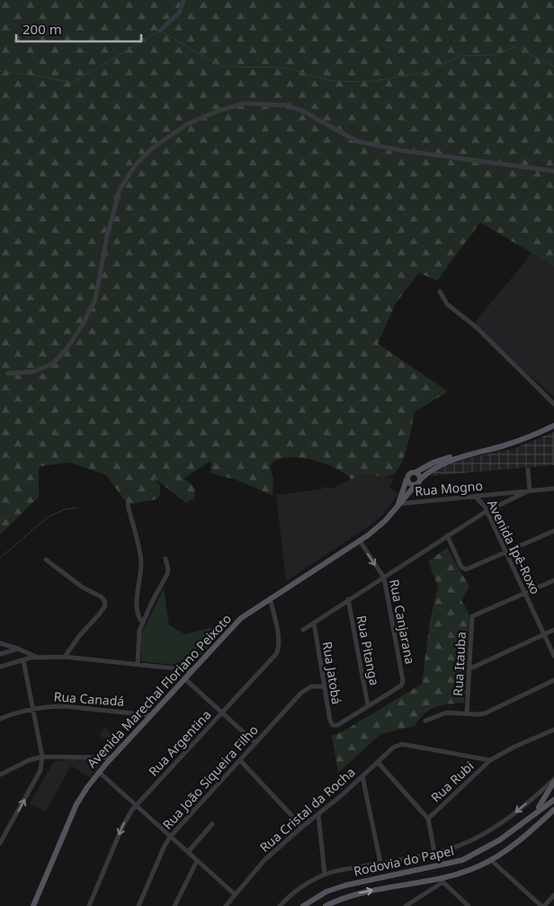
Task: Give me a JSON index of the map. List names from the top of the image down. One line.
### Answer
{"streets":{"main road":["Avenida Marechal Floriano Peixoto","Rodovia do Papel"],"street":["Rua Mogno","Avenida Ipê-Roxo","Rua Canjarana","Rua Pitanga","Rua Itauba","Rua Jatobá","Rua Canadá","Rua Argentina","Rua João Siqueira Filho","Rua Rubi","Rua Cristal da Rocha"]},"crossings":[["Rua Mogno","Avenida Ipê-Roxo"],["Rua Mogno","Avenida Marechal Floriano Peixoto"],["Avenida Ipê-Roxo","Rua Itauba"],["Rua Canjarana","Rua Pitanga"],["Rua Canjarana","Rua Jatobá"],["Rua Canjarana","Avenida Marechal Floriano Peixoto"],["Rua Pitanga","Rua Jatobá"],["Rua Jatobá","Rua João Siqueira Filho"],["Avenida Marechal Floriano Peixoto","Rua Canadá"],["Avenida Marechal Floriano Peixoto","Rua Argentina"],["Rua Rubi","Rua Cristal da Rocha"]],"scale_bar":"200 m"}
